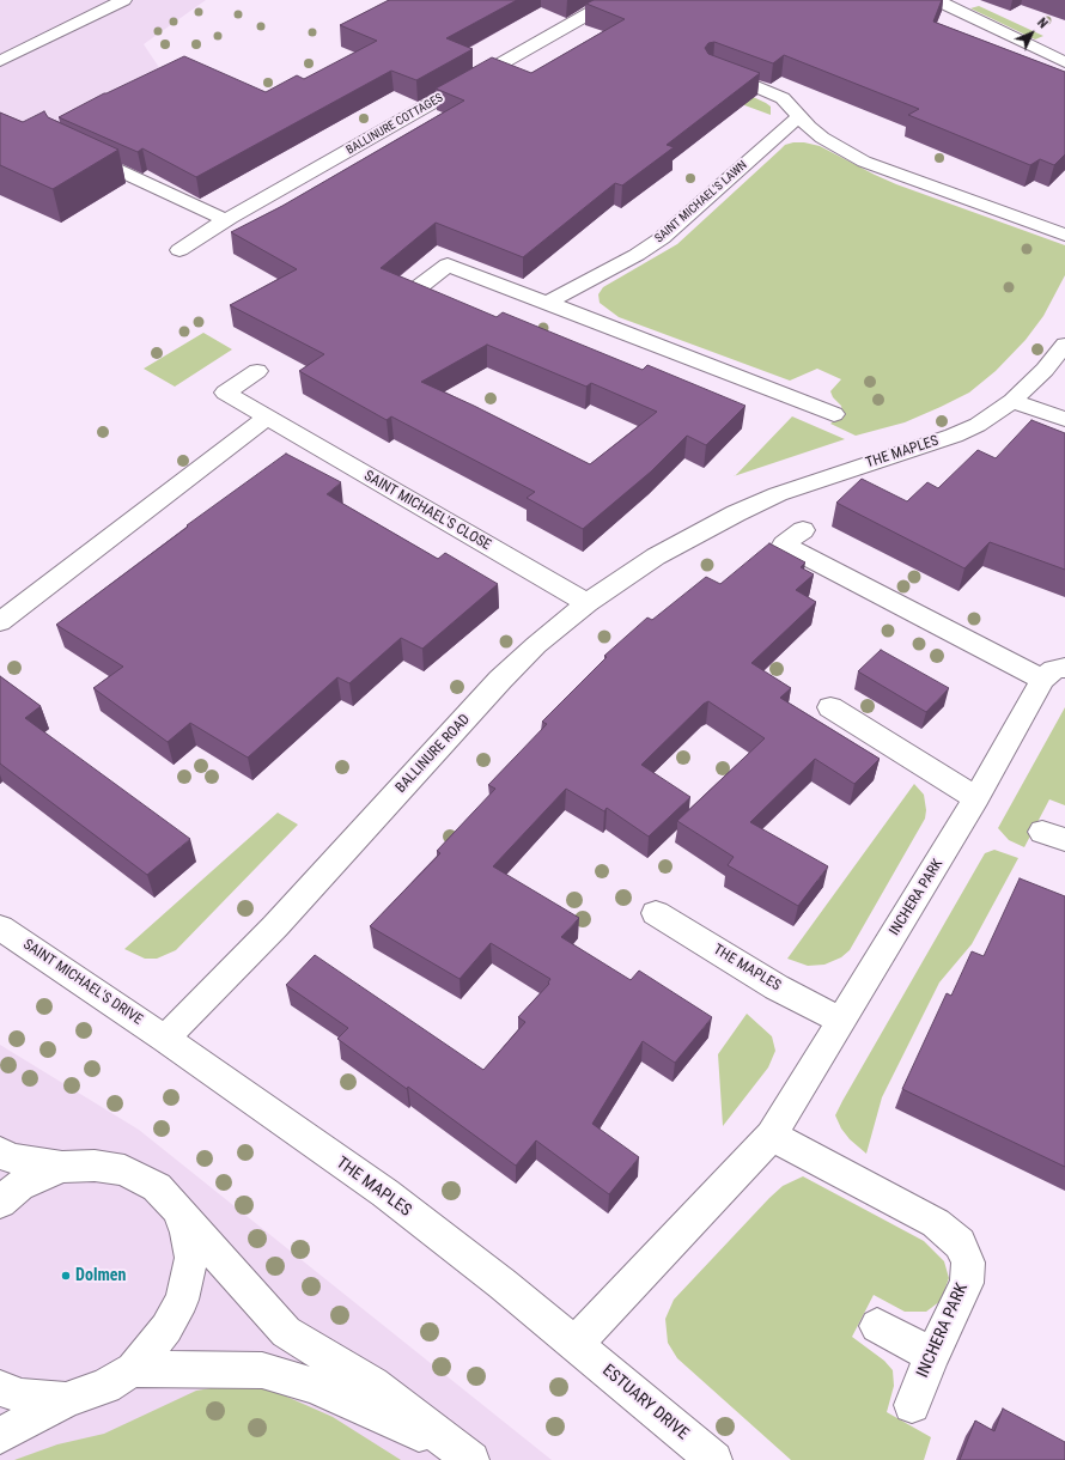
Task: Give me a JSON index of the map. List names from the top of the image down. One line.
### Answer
{"streets":{"street":["BALLINURE COTTAGES","SAINT MICHAEL'S LAWN","THE MAPLES","SAINT MICHAEL'S CLOSE","BALLINURE ROAD","INCHERA PARK","SAINT MICHAEL'S DRIVE","ESTUARY DRIVE"]},"crossings":[["THE MAPLES","BALLINURE ROAD"],["THE MAPLES","INCHERA PARK"],["THE MAPLES","SAINT MICHAEL'S DRIVE"],["THE MAPLES","ESTUARY DRIVE"],["SAINT MICHAEL'S CLOSE","BALLINURE ROAD"],["BALLINURE ROAD","SAINT MICHAEL'S DRIVE"],["INCHERA PARK","ESTUARY DRIVE"]],"places":["Dolmen"],"north":"top right"}
